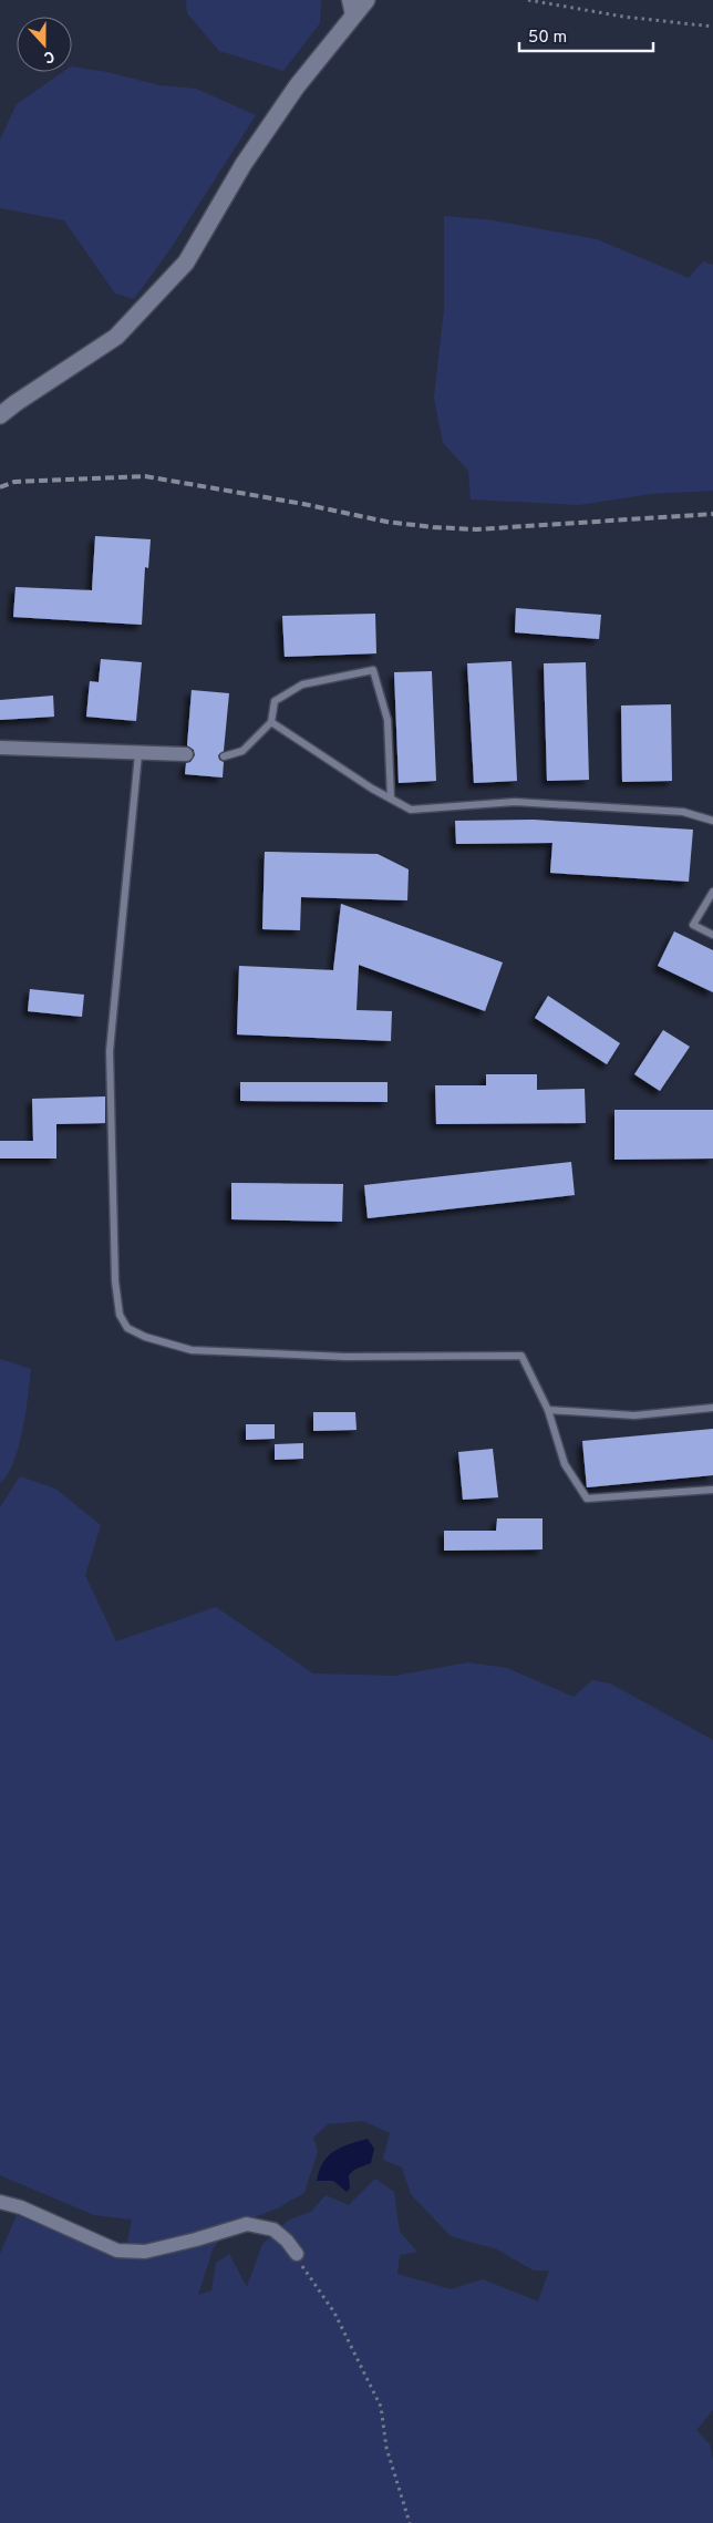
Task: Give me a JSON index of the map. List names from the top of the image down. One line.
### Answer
{"scale_bar":"50 m","north":"bottom"}
